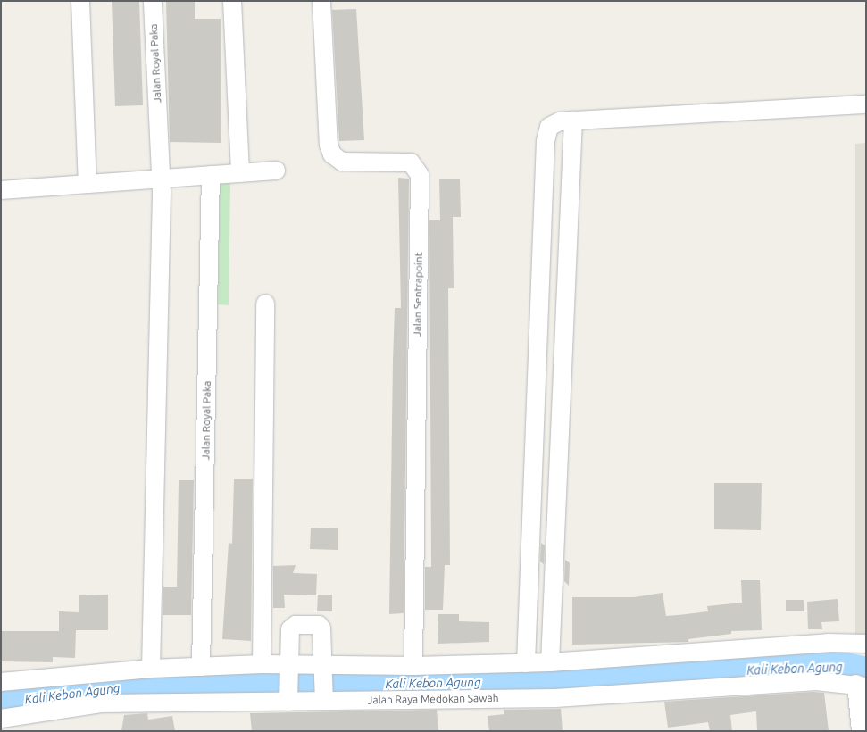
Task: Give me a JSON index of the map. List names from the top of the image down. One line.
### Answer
{"streets":{"street":["Jalan Royal Paka","Jalan Sentrapoint","Jalan Raya Medokan Sawah"]},"water":["Kali Kebon Agung"]}
